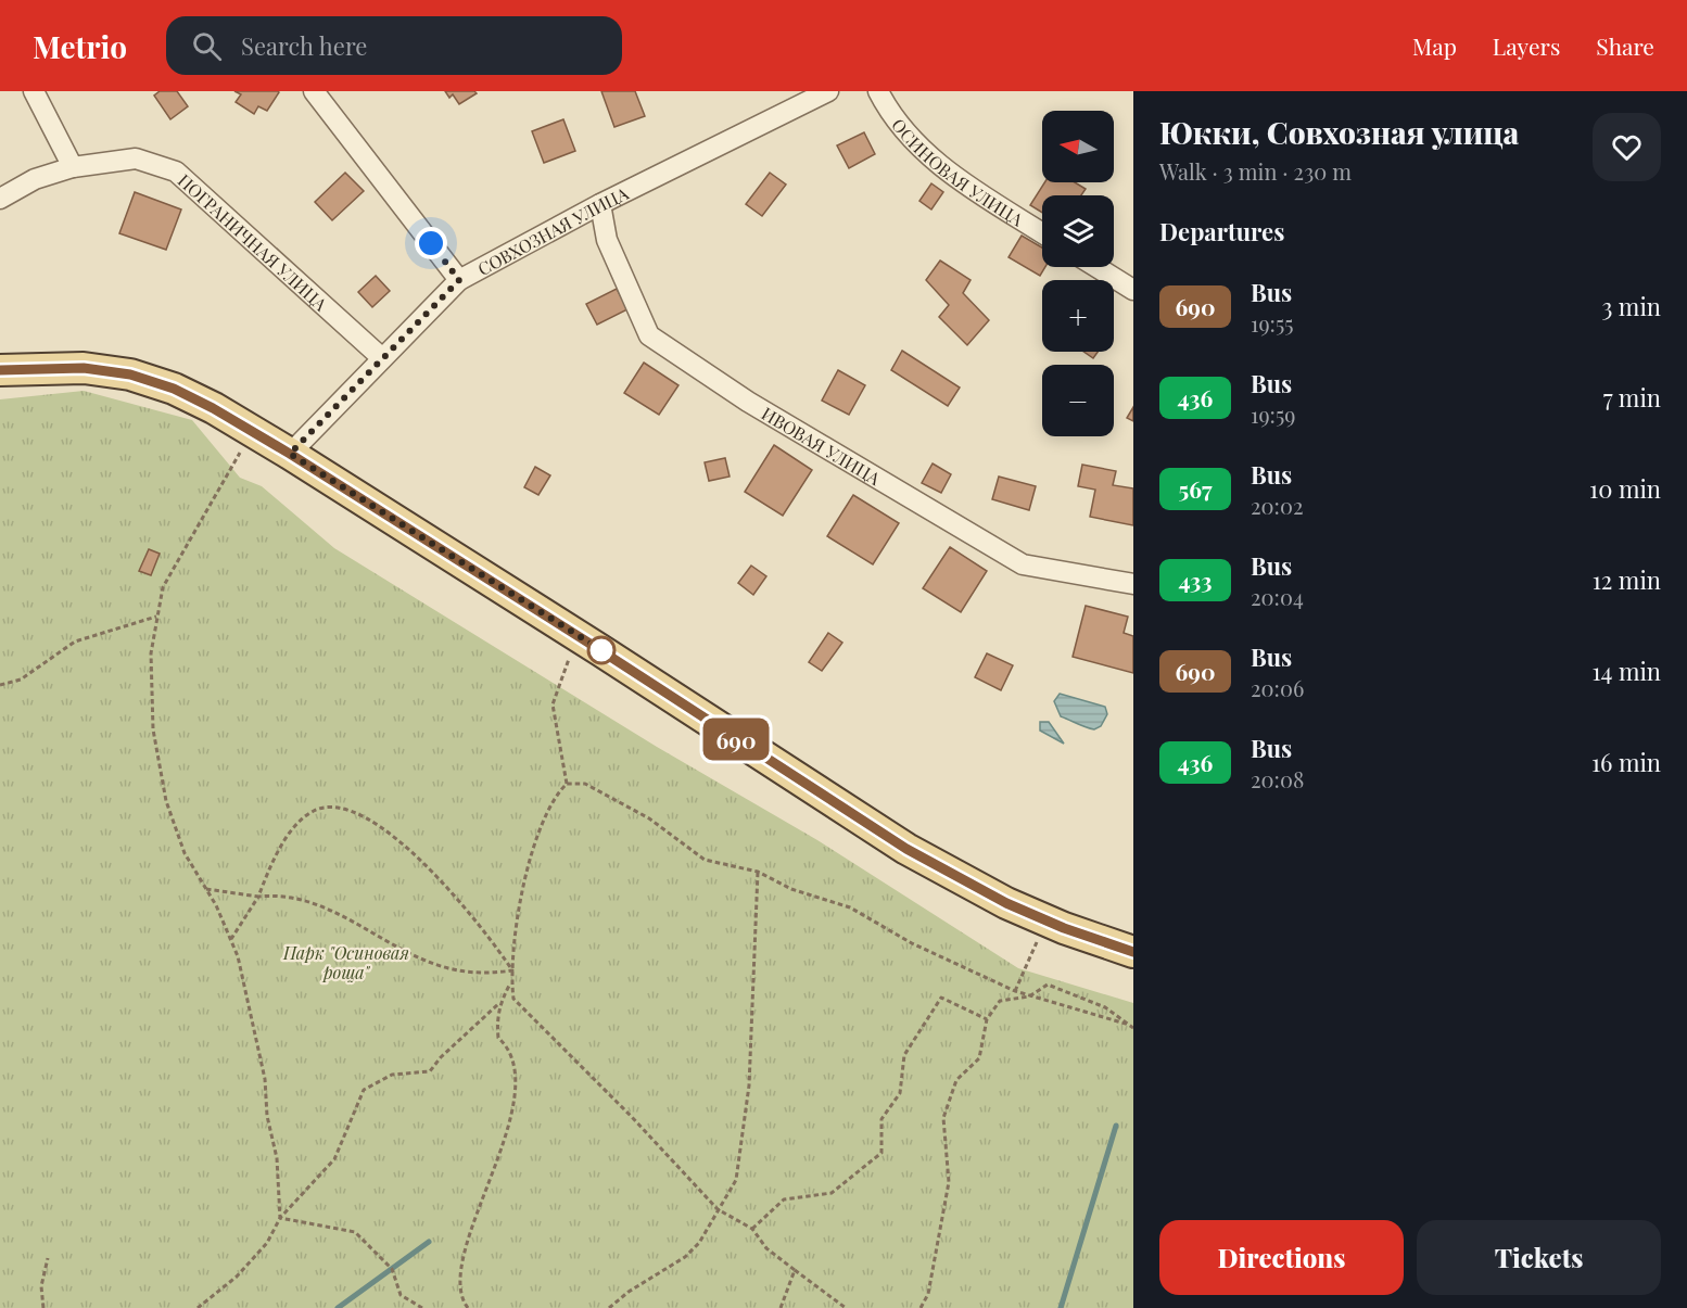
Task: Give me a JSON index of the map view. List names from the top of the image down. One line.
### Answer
{"streets":{"street":["ОСИНОВАЯ УЛИЦА","СОВХОЗНАЯ УЛИЦА","ПОГРАНИЧНАЯ УЛИЦА","ИВОВАЯ УЛИЦА"]},"crossings":[["СОВХОЗНАЯ УЛИЦА","ПОГРАНИЧНАЯ УЛИЦА"],["СОВХОЗНАЯ УЛИЦА","ИВОВАЯ УЛИЦА"]],"parks":["Парк \"Осиновая роща\""],"lines":["bus line 690"],"north":"left","page":{"header":"Metrio","search":"Search here","nav":["Map","Layers","Share"],"on_map":"690","heading":[["Юкки, Совхозная улица","Walk · 3 min · 230 m"],"Departures"],"map_buttons":["+","−"],"list":[{"mark":"690","name":"Bus","note":"19:55","value":"3 min"},{"mark":"436","name":"Bus","note":"19:59","value":"7 min"},{"mark":"567","name":"Bus","note":"20:02","value":"10 min"},{"mark":"433","name":"Bus","note":"20:04","value":"12 min"},{"mark":"690","name":"Bus","note":"20:06","value":"14 min"},{"mark":"436","name":"Bus","note":"20:08","value":"16 min"}],"buttons":["Directions","Tickets"]}}
